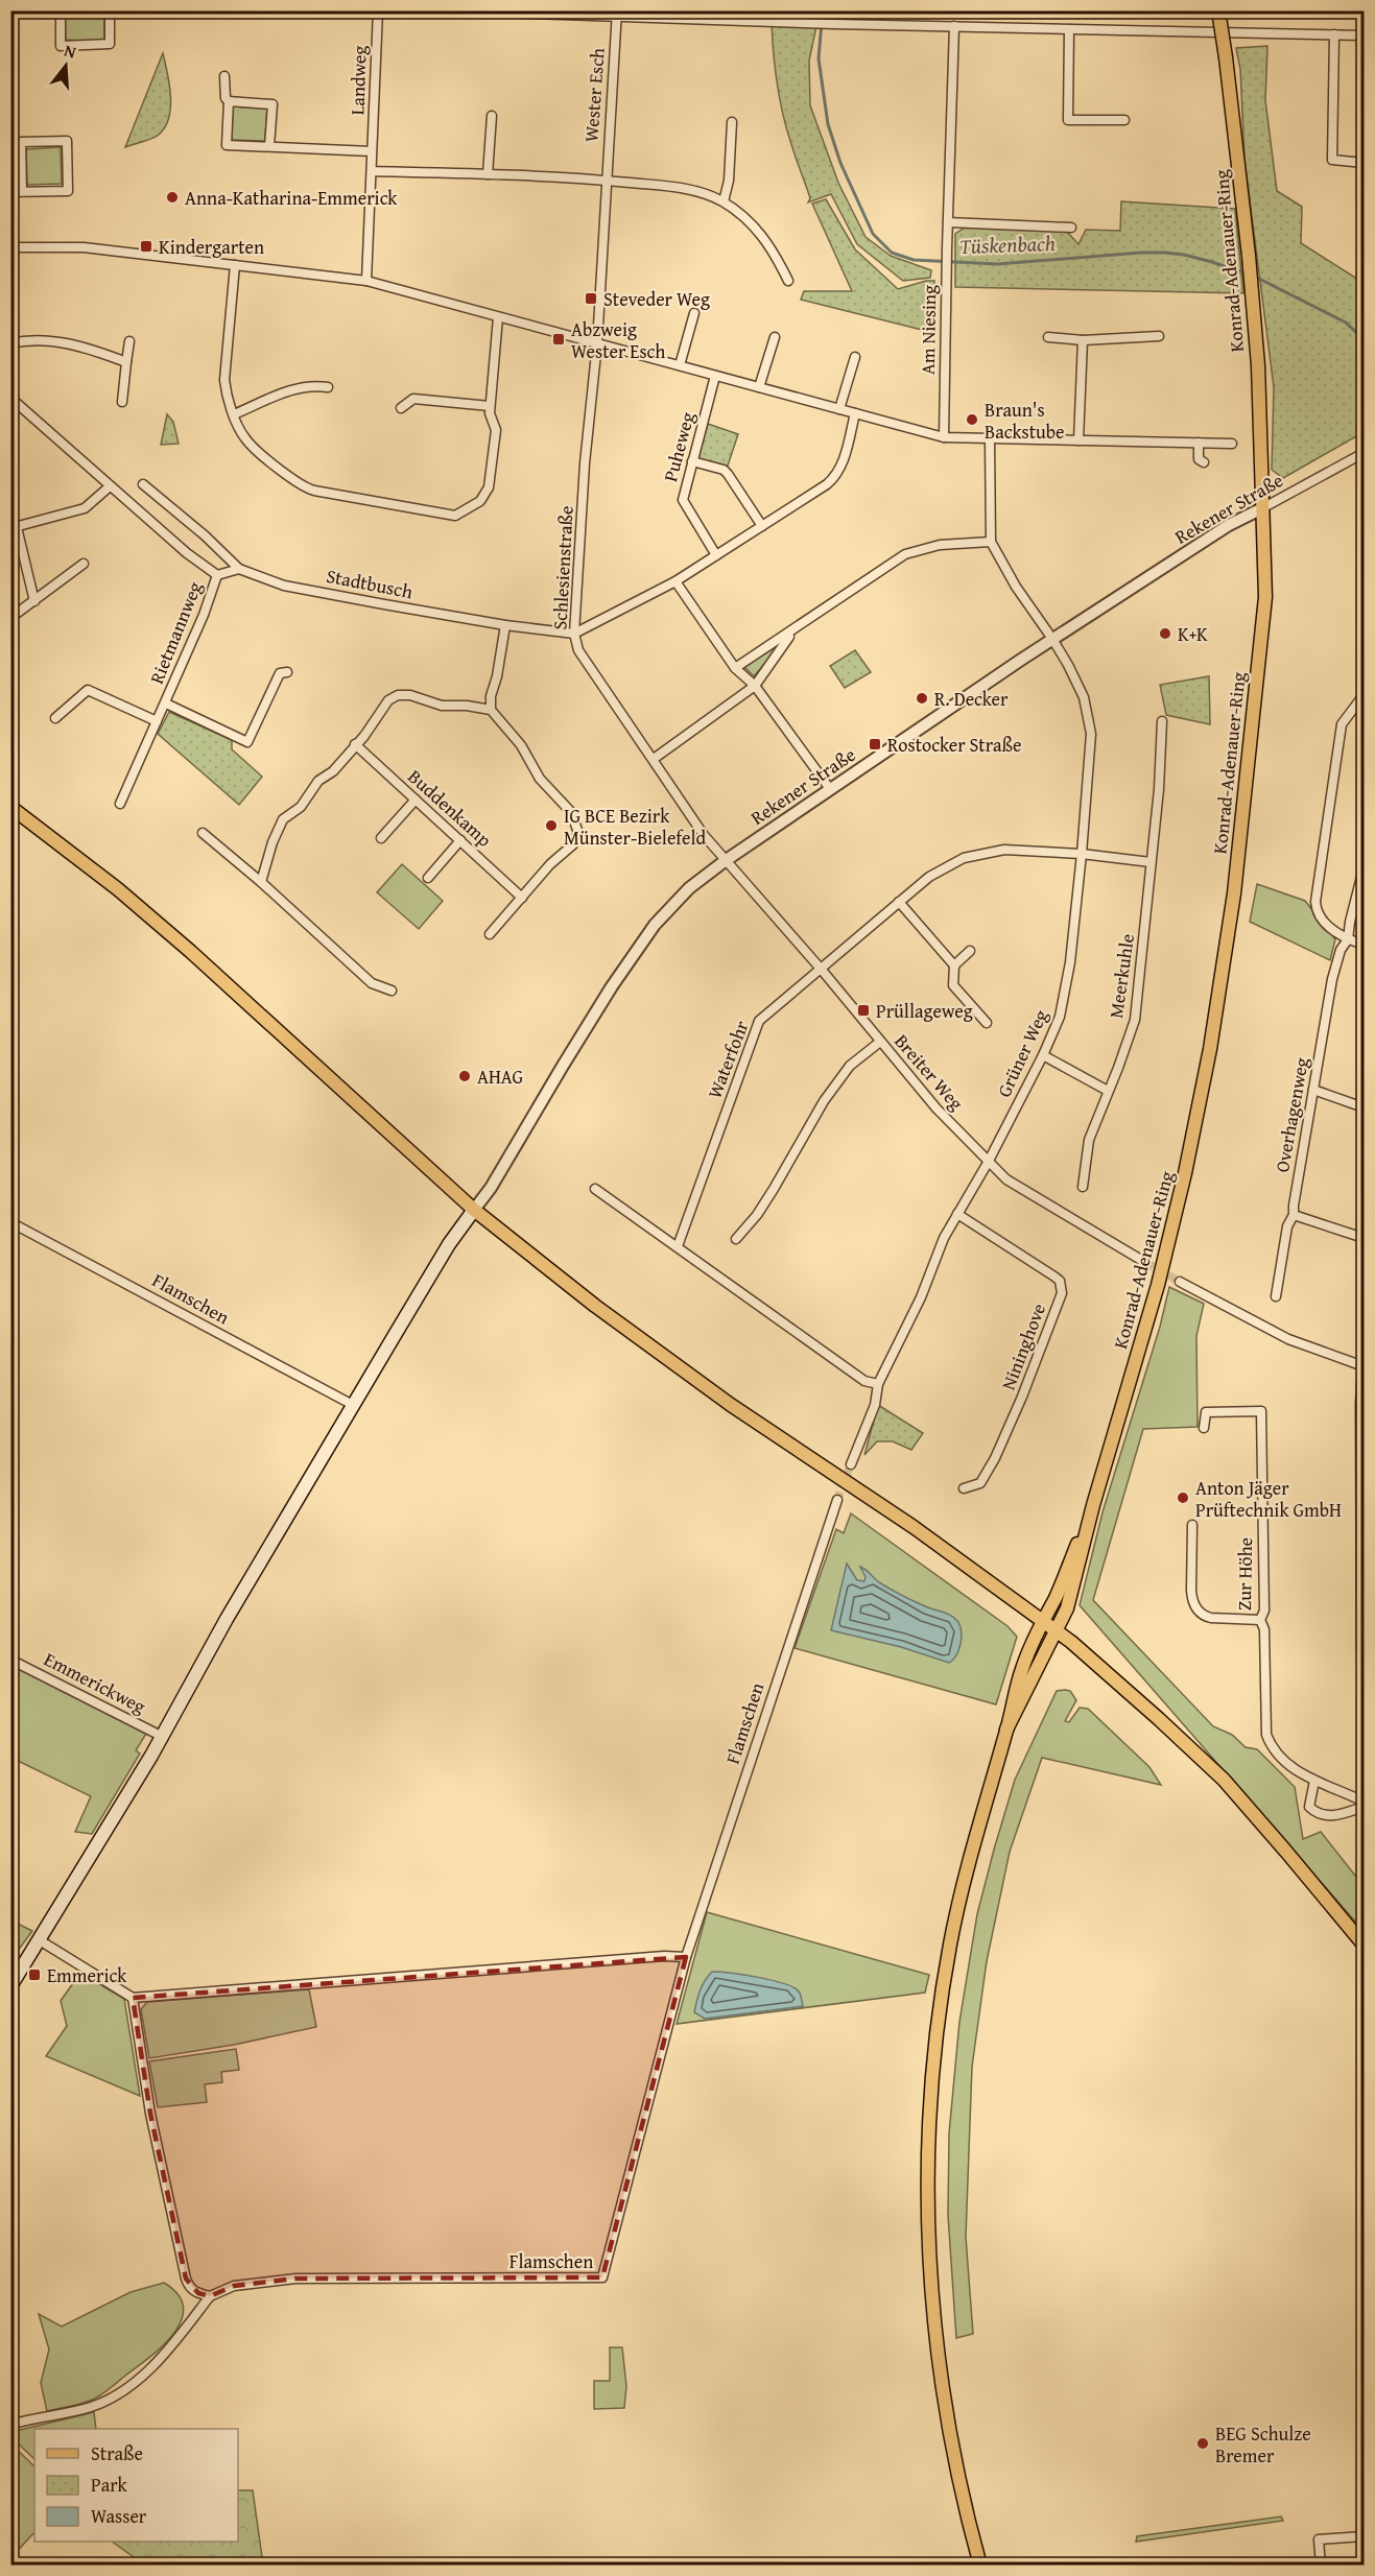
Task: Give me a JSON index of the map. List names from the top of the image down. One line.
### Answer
{"streets":{"main road":["Konrad-Adenauer-Ring"],"street":["Landweg","Wester Esch","Am Niesing","Puheweg","Rekener Straße","Schlesienstraße","Stadtbusch","Rietmannweg","Buddenkamp","Meerkuhle","Grüner Weg","Waterfohr","Breiter Weg","Overhagenweg","Flamschen","Nininghove","Zur Höhe","Emmerickweg"]},"crossings":[["Wester Esch","Schlesienstraße"],["Konrad-Adenauer-Ring","Rekener Straße"],["Rekener Straße","Schlesienstraße"],["Rekener Straße","Grüner Weg"],["Rekener Straße","Breiter Weg"],["Schlesienstraße","Stadtbusch"],["Schlesienstraße","Breiter Weg"],["Grüner Weg","Waterfohr"],["Grüner Weg","Breiter Weg"],["Grüner Weg","Nininghove"],["Waterfohr","Breiter Weg"]],"water":["Tüskenbach"],"places":{"other":["Anna-Katharina-Emmerick","Braun's Backstube","K+K","R. Decker","IG BCE Bezirk Münster-Bielefeld","AHAG","Anton Jäger Prüftechnik GmbH","BEG Schulze Bremer"],"transit":["Kindergarten","Steveder Weg","Abzweig Wester Esch","Rostocker Straße","Prüllageweg","Emmerick"]},"legend":["Straße","Park","Wasser"],"north":"top"}
